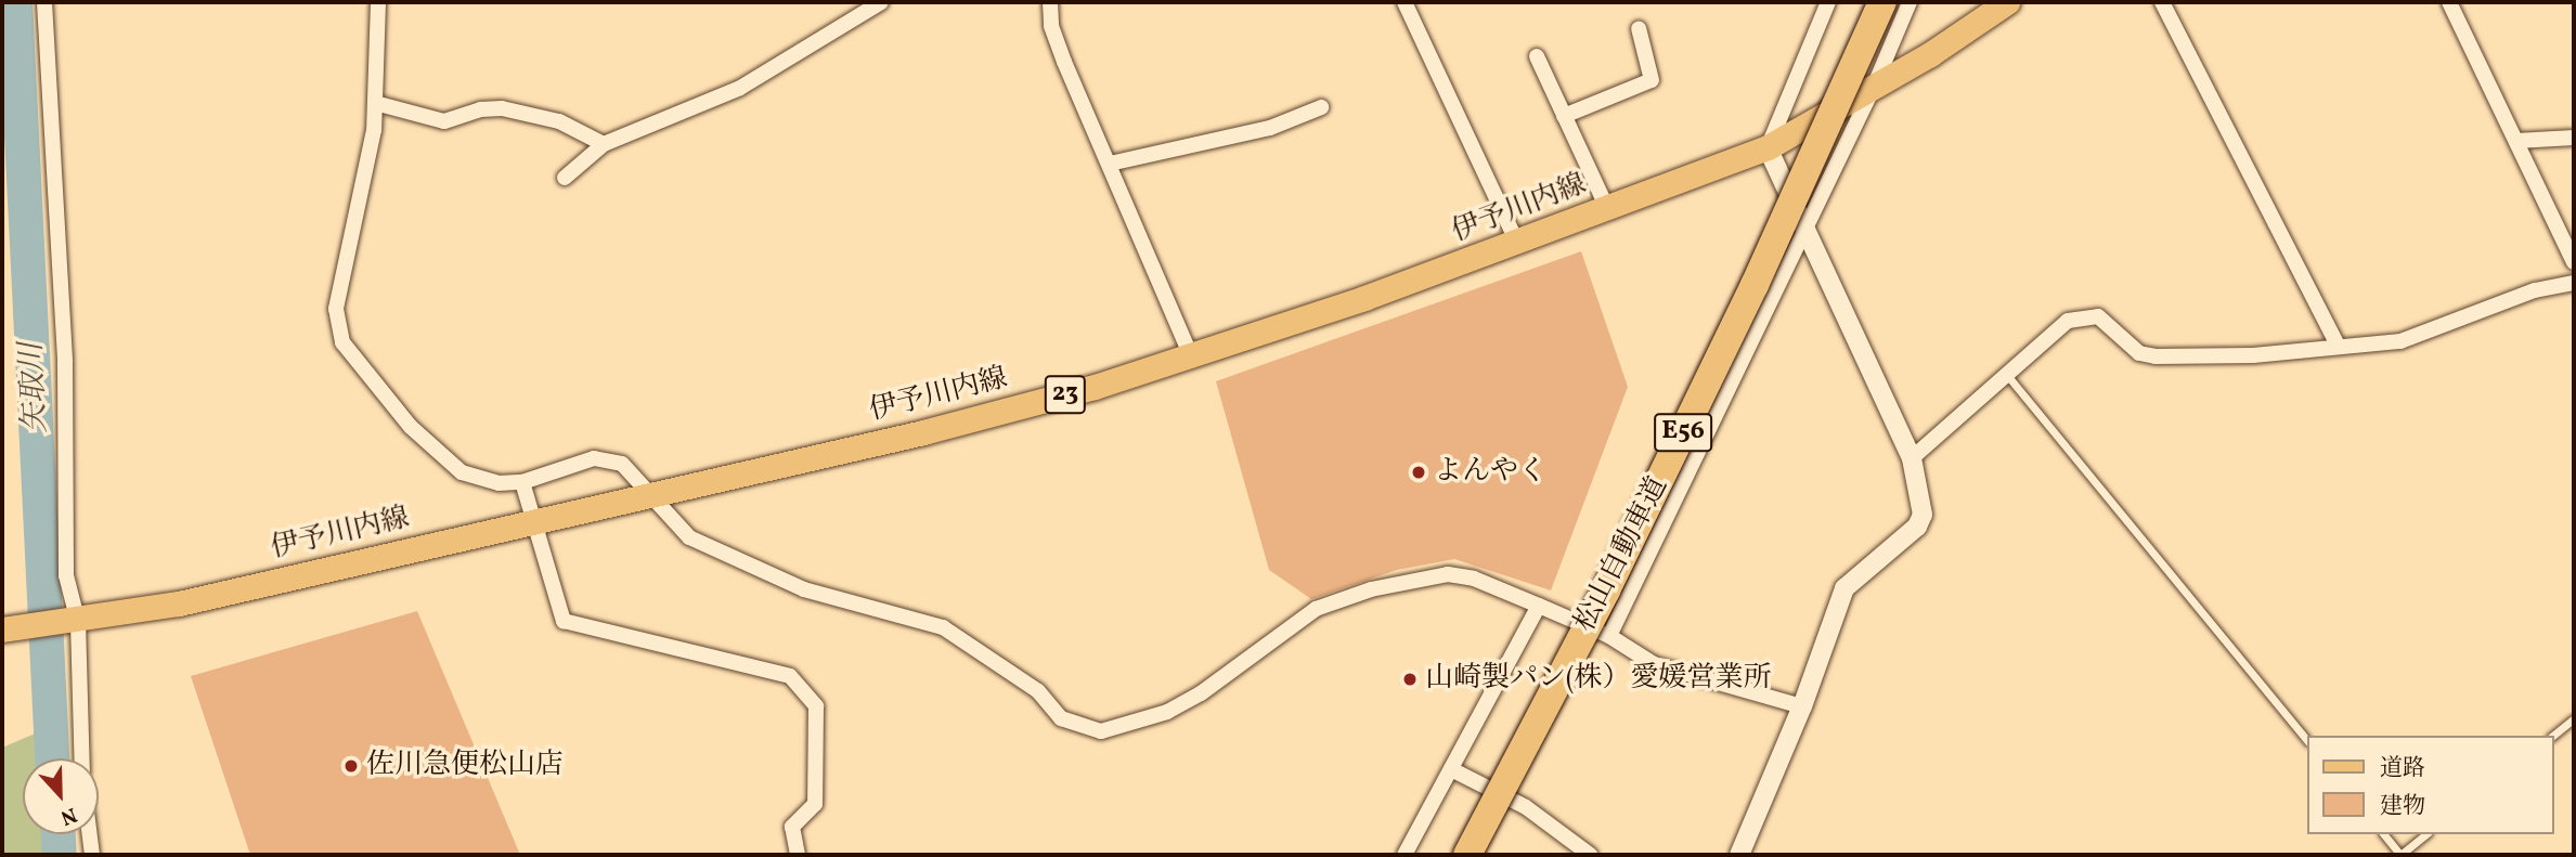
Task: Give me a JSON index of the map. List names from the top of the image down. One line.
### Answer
{"streets":{"highway":["E56","松山自動車道"],"main road":["伊予川内線","23"]},"water":["矢取川"],"places":["よんやく","山崎製パン(株）愛媛営業所","佐川急便松山店"],"legend":["道路","建物"],"north":"bottom"}
